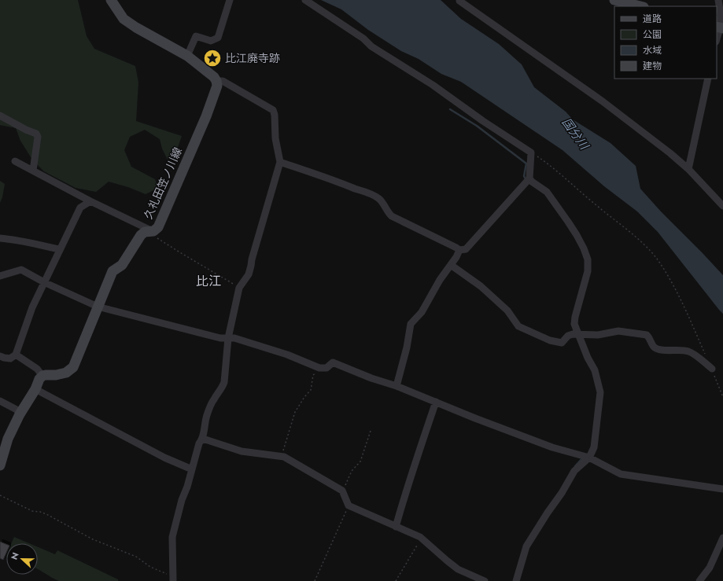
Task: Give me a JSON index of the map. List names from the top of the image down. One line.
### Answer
{"streets":{"main road":["久礼田笠ノ川線"]},"districts":["比江"],"water":["国分川"],"places":{"place":["比江廃寺跡"]},"legend":["道路","公園","水域","建物"],"north":"left"}
